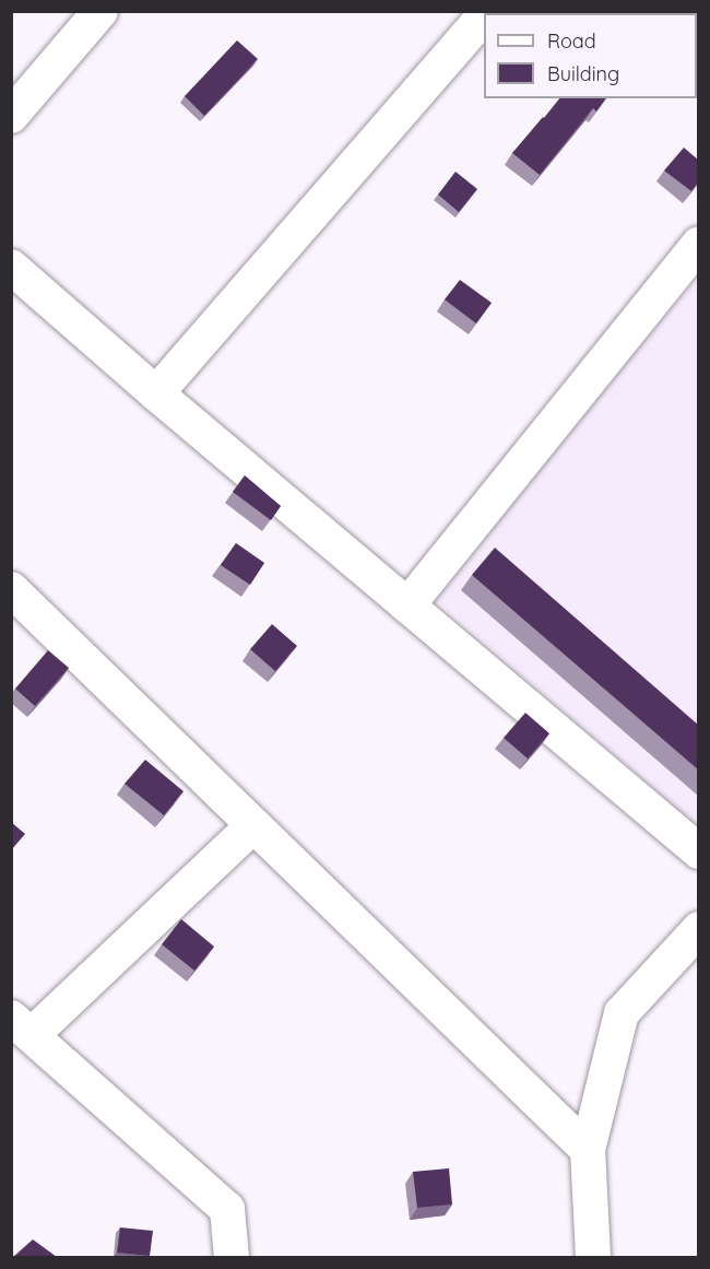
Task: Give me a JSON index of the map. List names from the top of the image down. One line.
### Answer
{"legend":["Road","Building"]}
